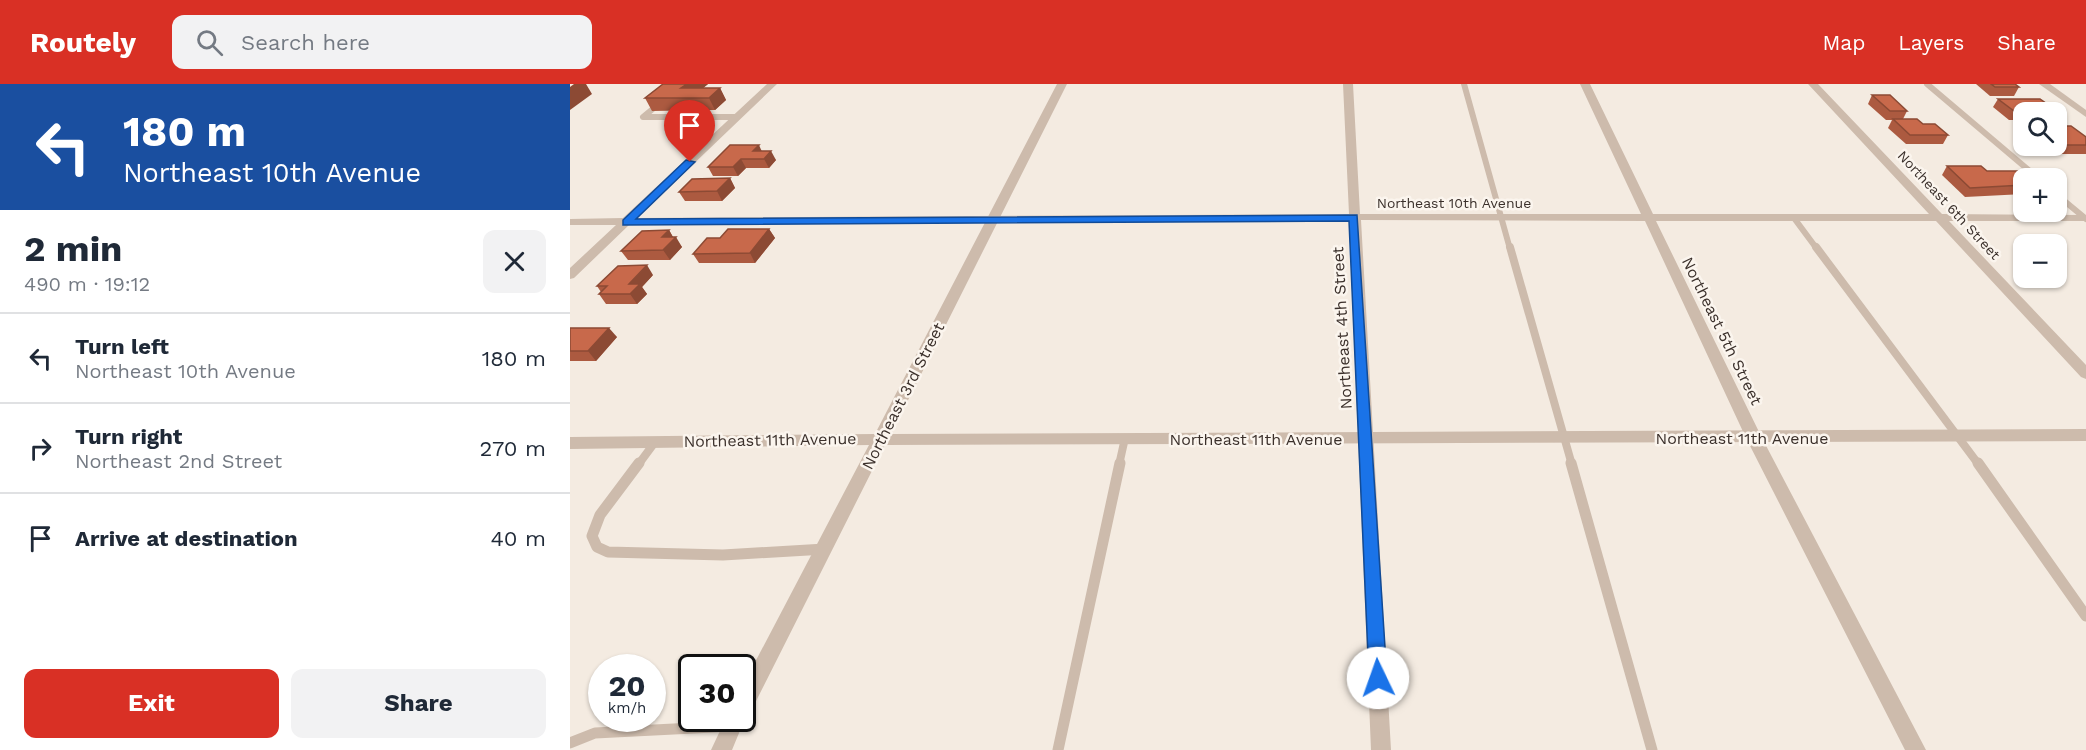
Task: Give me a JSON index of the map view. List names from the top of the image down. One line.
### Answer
{"streets":{"street":["Northeast 10th Avenue","Northeast 6th Street","Northeast 4th Street","Northeast 5th Street","Northeast 3rd Street","Northeast 11th Avenue"]},"crossings":[["Northeast 10th Avenue","Northeast 6th Street"],["Northeast 10th Avenue","Northeast 4th Street"],["Northeast 10th Avenue","Northeast 5th Street"],["Northeast 10th Avenue","Northeast 3rd Street"],["Northeast 4th Street","Northeast 11th Avenue"],["Northeast 5th Street","Northeast 11th Avenue"],["Northeast 3rd Street","Northeast 11th Avenue"]],"page":{"header":"Routely","search":"Search here","nav":["Map","Layers","Share"],"turn":["180 m","Northeast 10th Avenue"],"map_buttons":["+","−"],"heading":["2 min","490 m · 19:12"],"list":[{"name":"Turn left","note":"Northeast 10th Avenue","value":"180 m"},{"name":"Turn right","note":"Northeast 2nd Street","value":"270 m"},{"name":"Arrive at destination","value":"40 m"}],"speed":"20 km/h","limit":"30","buttons":["Exit","Share"]}}
